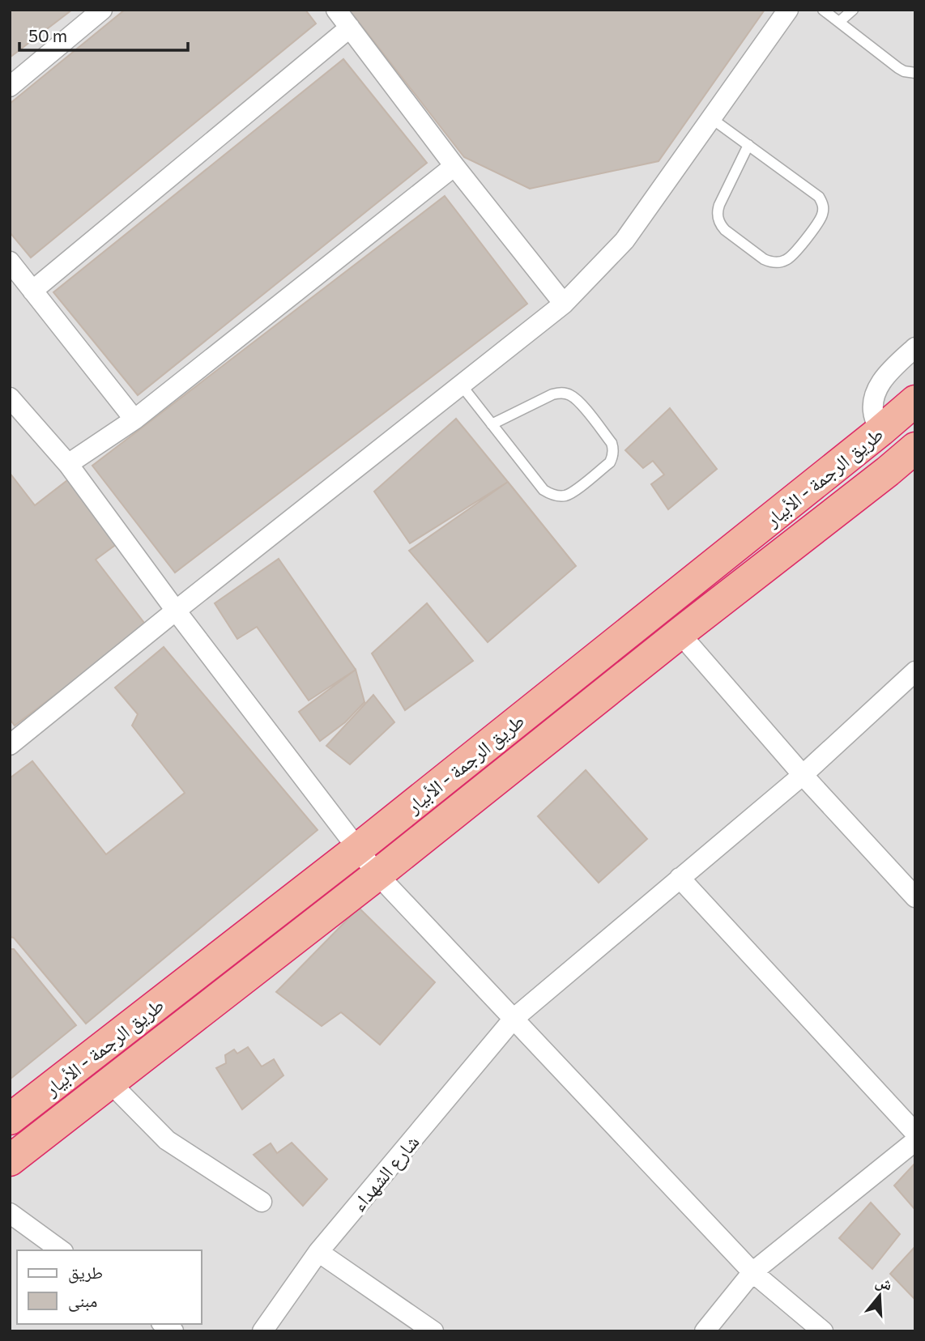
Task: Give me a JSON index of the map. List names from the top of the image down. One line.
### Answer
{"streets":{"highway":["طريق الرجمة - الأبيار"],"street":["شارع الشهداء"]},"legend":["طريق","مبنى"],"scale_bar":"50 m","north":"top"}
